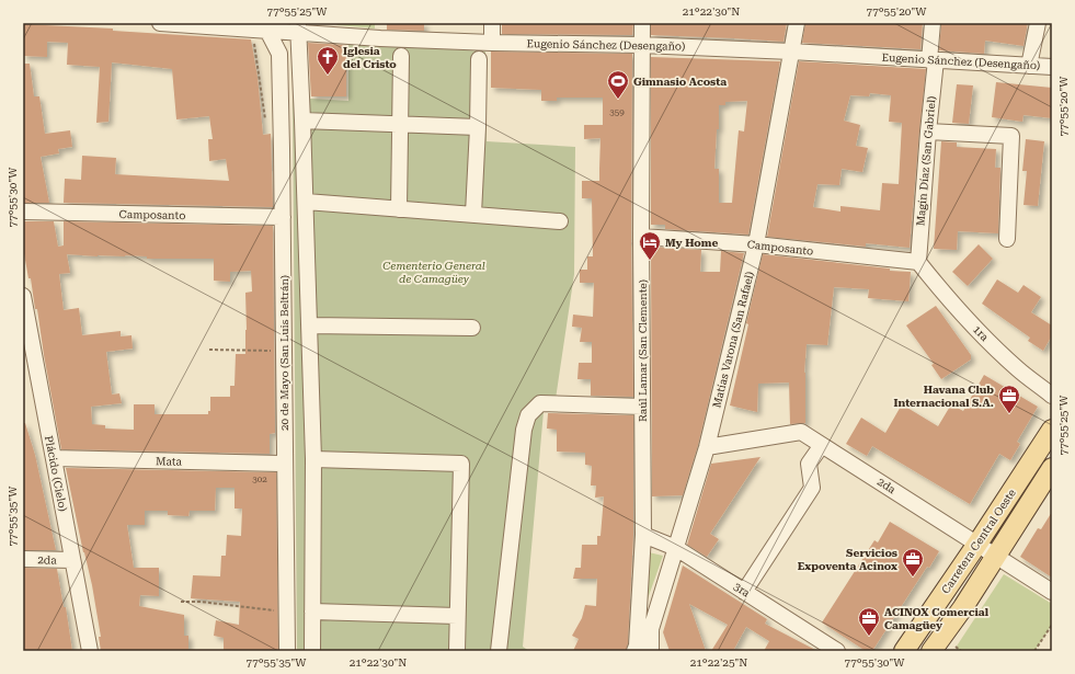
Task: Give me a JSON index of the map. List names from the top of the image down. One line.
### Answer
{"streets":{"main road":["Carretera Central Oeste"],"street":["Eugenio Sánchez (Desengaño)","Magín Díaz (San Gabriel)","Camposanto","1ra","Matías Varona (San Rafael)","Raúl Lamar (San Clemente)","20 de Mayo (San Luis Beltrán)","Mata","Plácido (Cielo)","2da","3ra"]},"crossings":[["Eugenio Sánchez (Desengaño)","Magín Díaz (San Gabriel)"],["Eugenio Sánchez (Desengaño)","Matías Varona (San Rafael)"],["Eugenio Sánchez (Desengaño)","Raúl Lamar (San Clemente)"],["Eugenio Sánchez (Desengaño)","20 de Mayo (San Luis Beltrán)"],["Magín Díaz (San Gabriel)","Camposanto"],["Magín Díaz (San Gabriel)","1ra"],["Camposanto","1ra"],["Camposanto","Matías Varona (San Rafael)"],["Camposanto","Raúl Lamar (San Clemente)"],["Camposanto","20 de Mayo (San Luis Beltrán)"],["Matías Varona (San Rafael)","Raúl Lamar (San Clemente)"],["Matías Varona (San Rafael)","2da"],["Matías Varona (San Rafael)","3ra"],["Raúl Lamar (San Clemente)","3ra"],["20 de Mayo (San Luis Beltrán)","Mata"],["Mata","Plácido (Cielo)"],["Plácido (Cielo)","2da"],["2da","Carretera Central Oeste"]],"parks":["Cementerio General de Camagüey"],"places":{"church":["Iglesia del Cristo"],"sports":["Gimnasio Acosta"],"hotel":["My Home"],"office":["Havana Club Internacional S.A.","Servicios Expoventa Acinox","ACINOX Comercial Camagüey"]},"house_numbers":["359","302"],"coordinates":["77°55'25\"W","21°22'30\"N","77°55'20\"W","77°55'30\"W","77°55'35\"W","21°22'25\"N"]}
